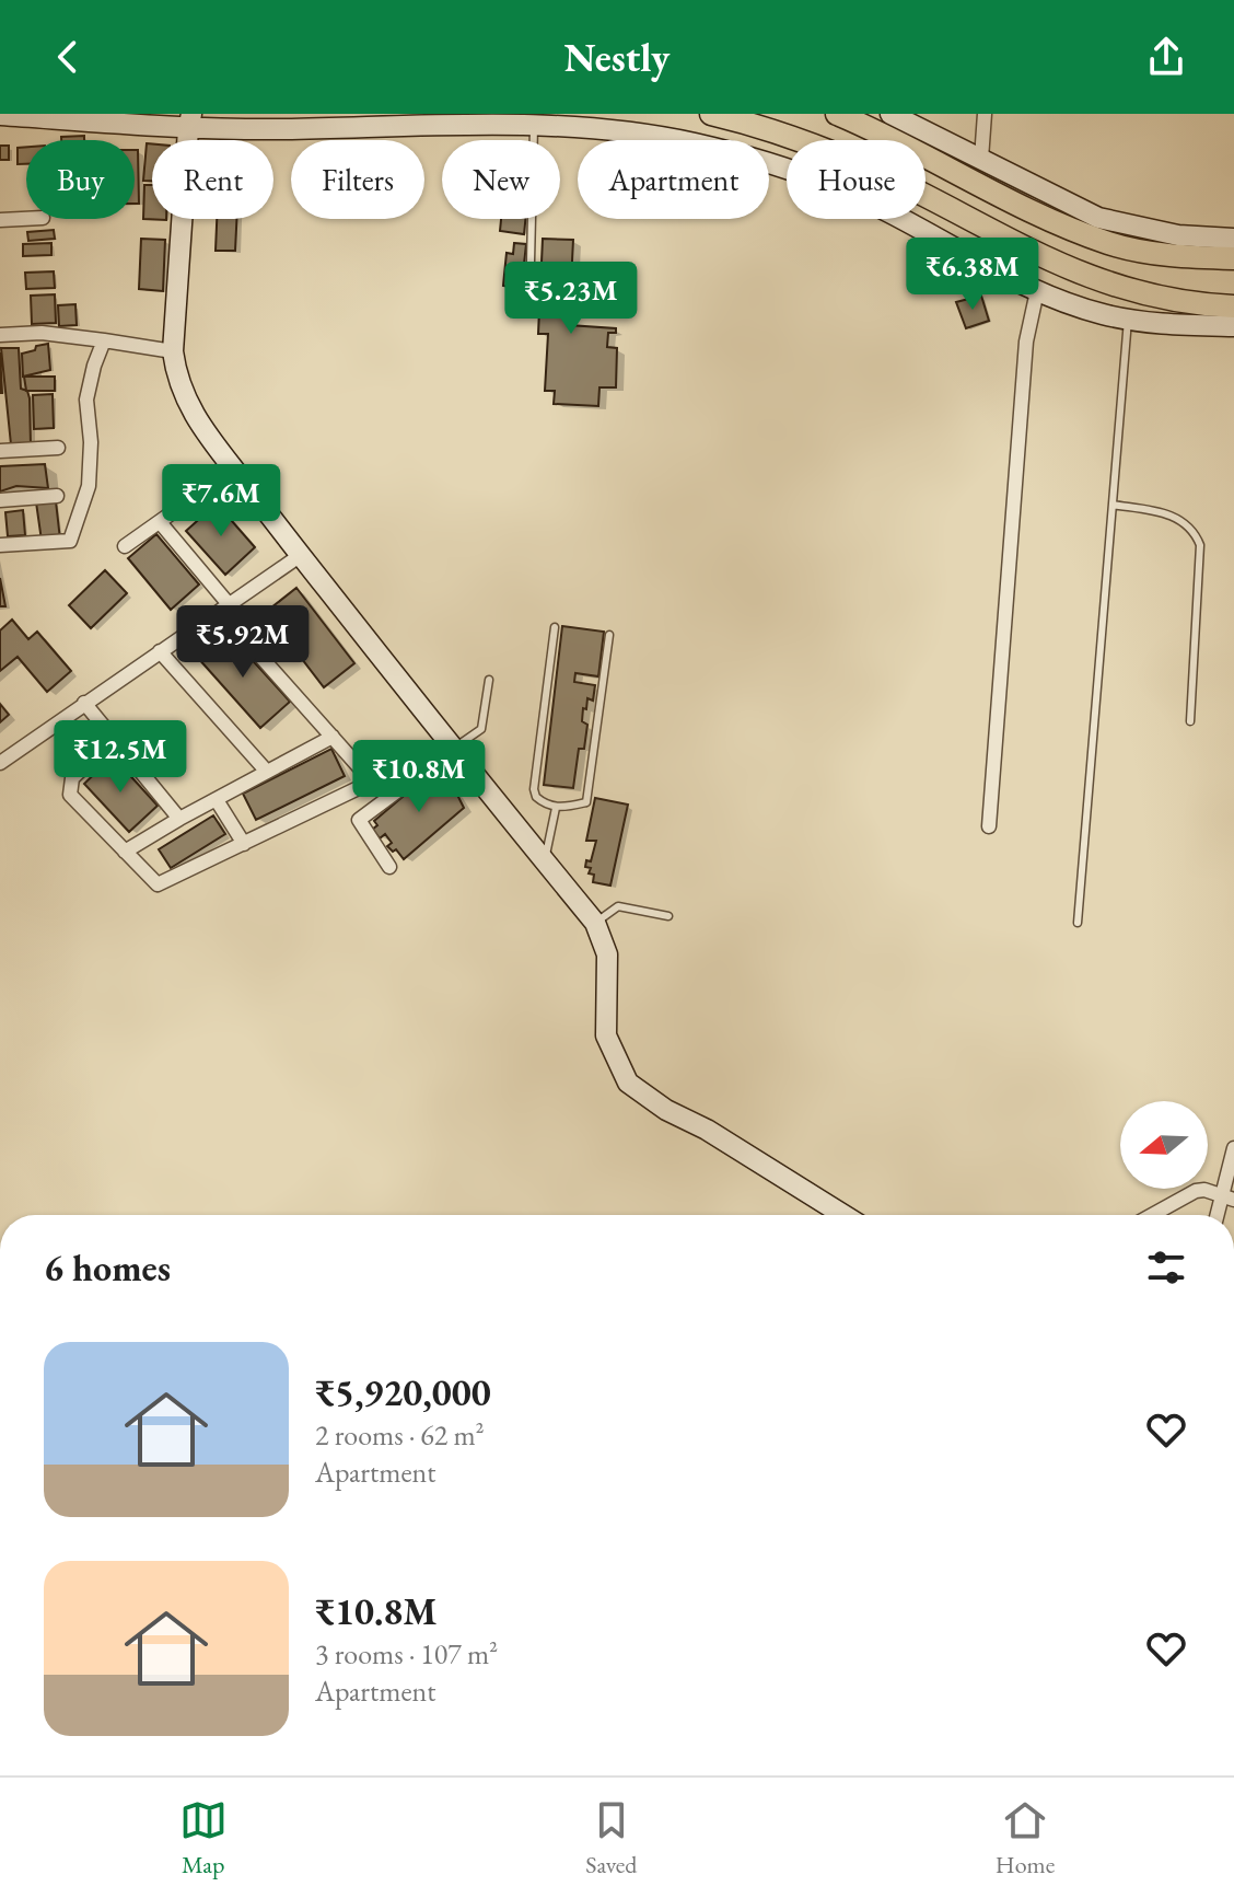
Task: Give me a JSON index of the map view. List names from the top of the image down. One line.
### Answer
{"north":"left","page":{"header":"Nestly","chip":["Buy","Rent","Filters","New","Apartment","House"],"price":["₹6.38M","₹5.23M","₹7.6M","₹5.92M","₹12.5M","₹10.8M"],"heading":"6 homes","list":[{"name":"₹5,920,000","note":"2 rooms · 62 m² · Apartment"},{"name":"₹10.8M","note":"3 rooms · 107 m² · Apartment"}],"tabs":["Map","Saved","Home"]}}
